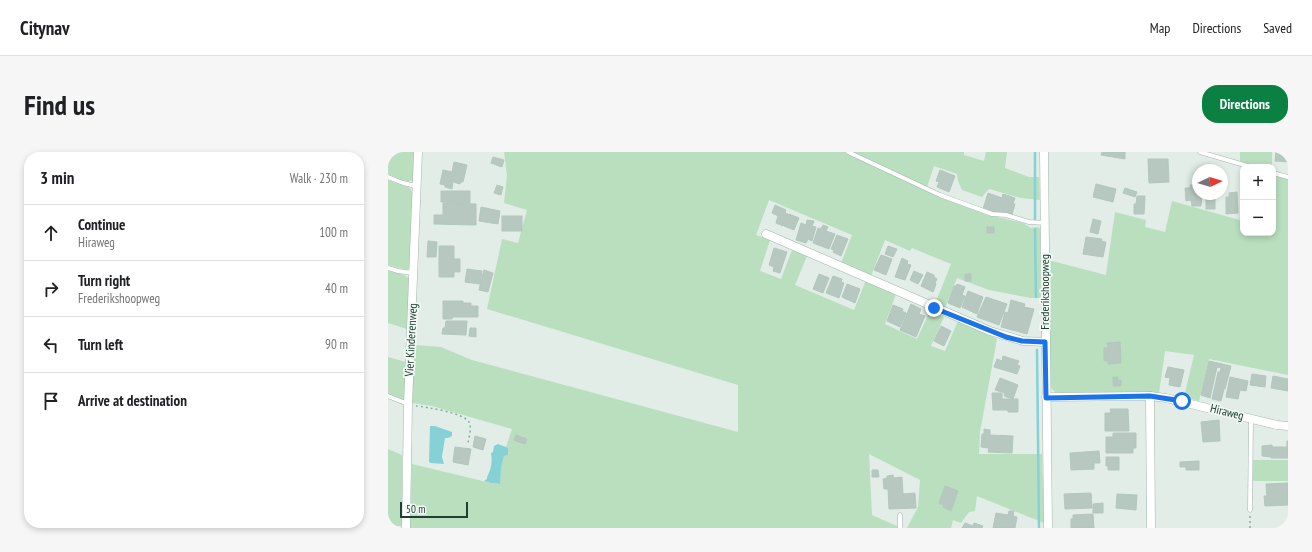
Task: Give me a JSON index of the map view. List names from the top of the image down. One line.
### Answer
{"streets":{"street":["Frederikshoopweg","Vier Kinderenweg","Hiraweg"]},"crossings":[["Frederikshoopweg","Hiraweg"]],"scale_bar":"50 m","north":"right","page":{"header":"Citynav","nav":["Map","Directions","Saved"],"buttons":"Directions","title":"Find us","heading":["3 min","Walk · 230 m"],"map_buttons":["+","−"],"list":[["Continue","Hiraweg","100 m"],["Turn right","Frederikshoopweg","40 m"],["Turn left","90 m"],"Arrive at destination"],"scale":"50 m"}}
